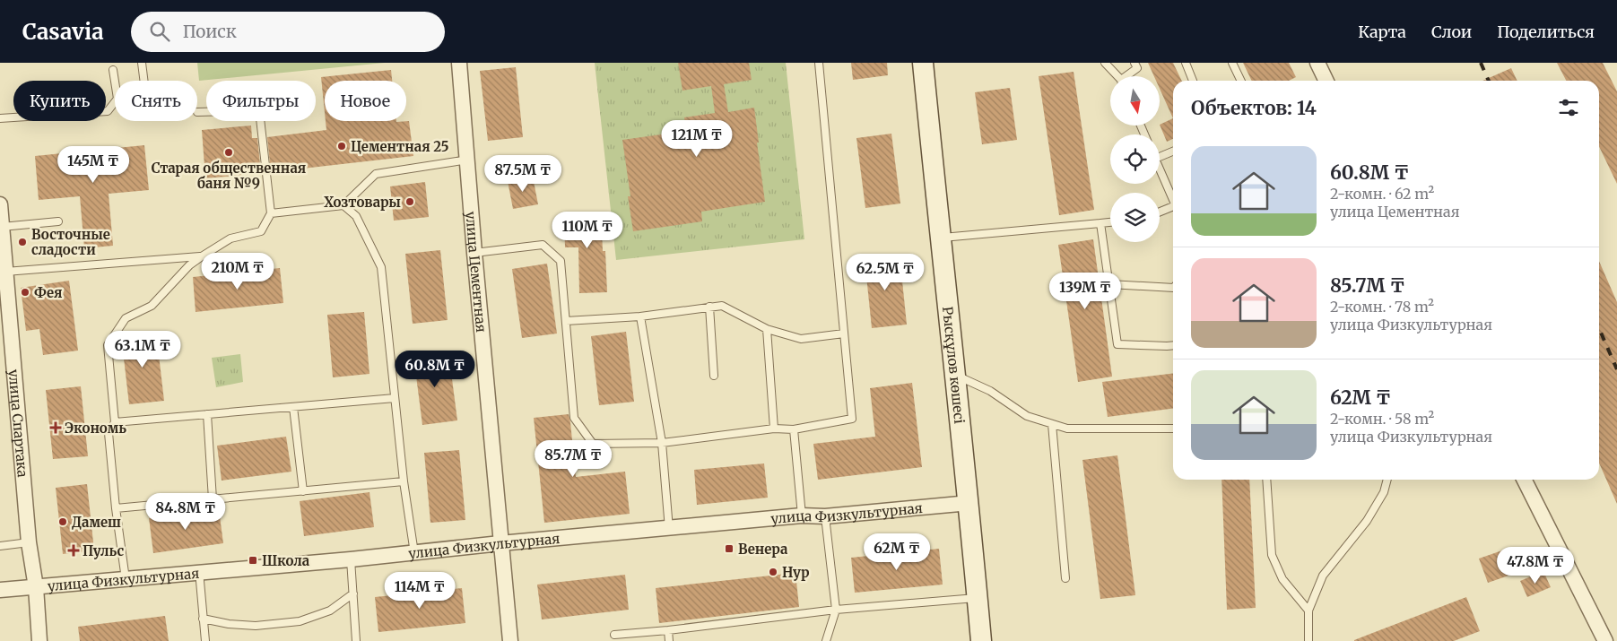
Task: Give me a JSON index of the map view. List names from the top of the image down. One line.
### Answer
{"streets":{"street":["улица Цементная","Рысқұлов көшесі","улица Спартака","улица Физкультурная"]},"crossings":[["улица Цементная","улица Физкультурная"],["Рысқұлов көшесі","улица Физкультурная"],["улица Спартака","улица Физкультурная"]],"places":{"other":["Цементная 25","Старая общественная баня №9","Хозтовары","Восточные сладости","Фея","Дамеш","Нур"],"health":["Экономь","Пульс"],"transit":["Венера","Школа"]},"north":"bottom","page":{"header":"Casavia","search":"Поиск","nav":["Карта","Слои","Поделиться"],"chip":["Купить","Снять","Фильтры","Новое"],"heading":"Объектов: 14","price":["121M ₸","145M ₸","87.5M ₸","110M ₸","210M ₸","62.5M ₸","139M ₸","63.1M ₸","60.8M ₸","85.7M ₸","84.8M ₸","62M ₸","47.8M ₸","114M ₸"],"list":[{"name":"60.8M ₸","note":"2-комн. · 62 m² · улица Цементная"},{"name":"85.7M ₸","note":"2-комн. · 78 m² · улица Физкультурная"},{"name":"62M ₸","note":"2-комн. · 58 m² · улица Физкультурная"}]}}
